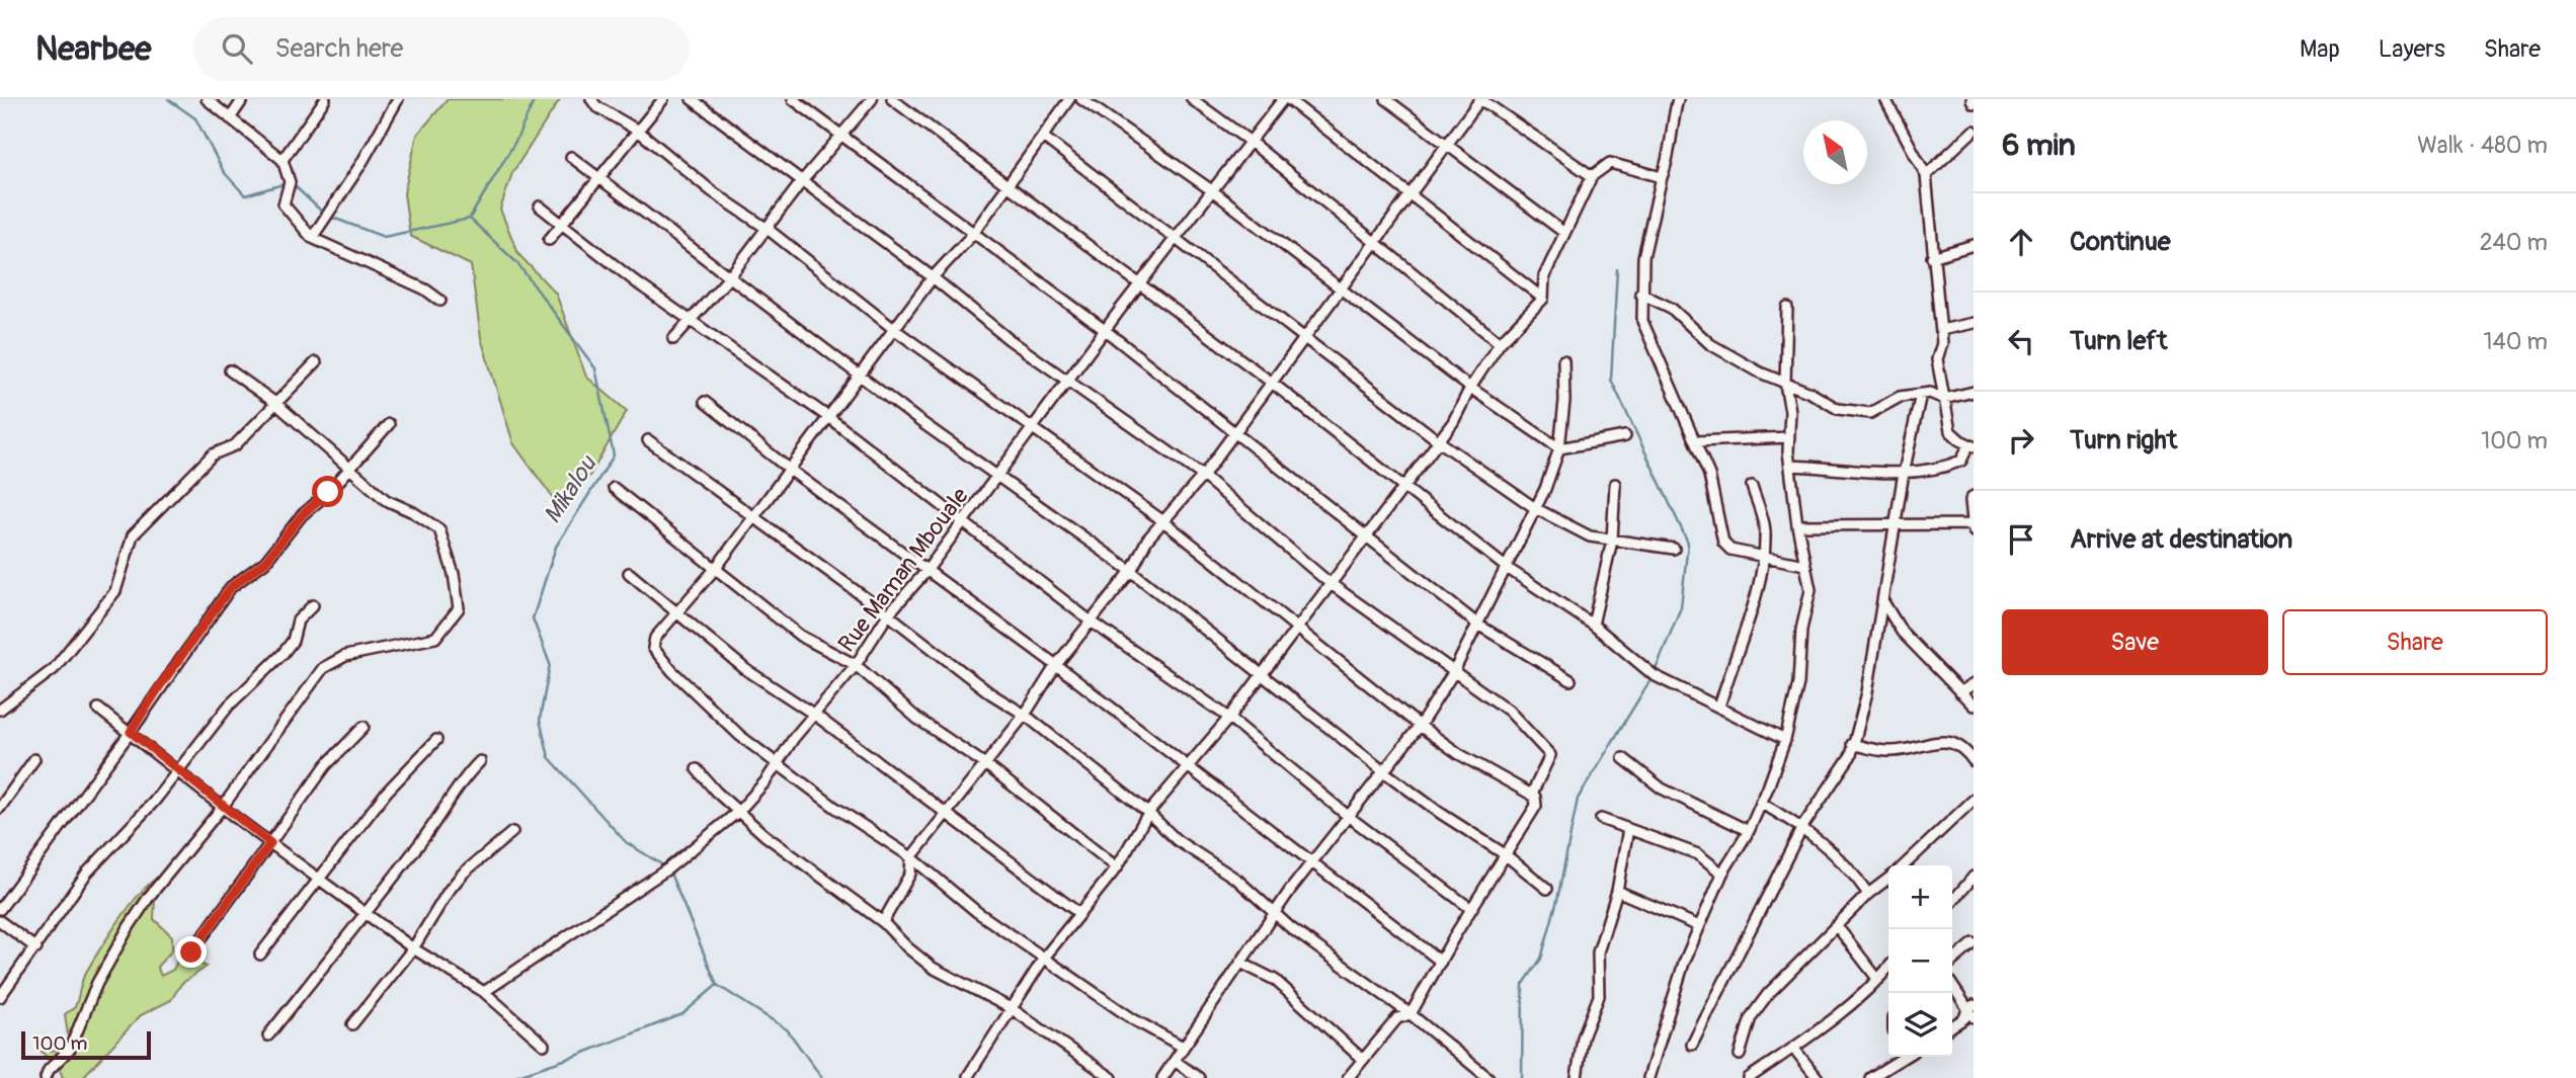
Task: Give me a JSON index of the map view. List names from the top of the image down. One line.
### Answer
{"streets":{"street":["Rue Maman Mbouale"]},"water":["Mikalou"],"scale_bar":"100 m","north":"top left","page":{"header":"Nearbee","search":"Search here","nav":["Map","Layers","Share"],"heading":["6 min","Walk · 480 m"],"list":[["Continue","240 m"],["Turn left","140 m"],["Turn right","100 m"],"Arrive at destination"],"buttons":["Save","Share"],"map_buttons":["+","−"],"scale":"100 m"}}
